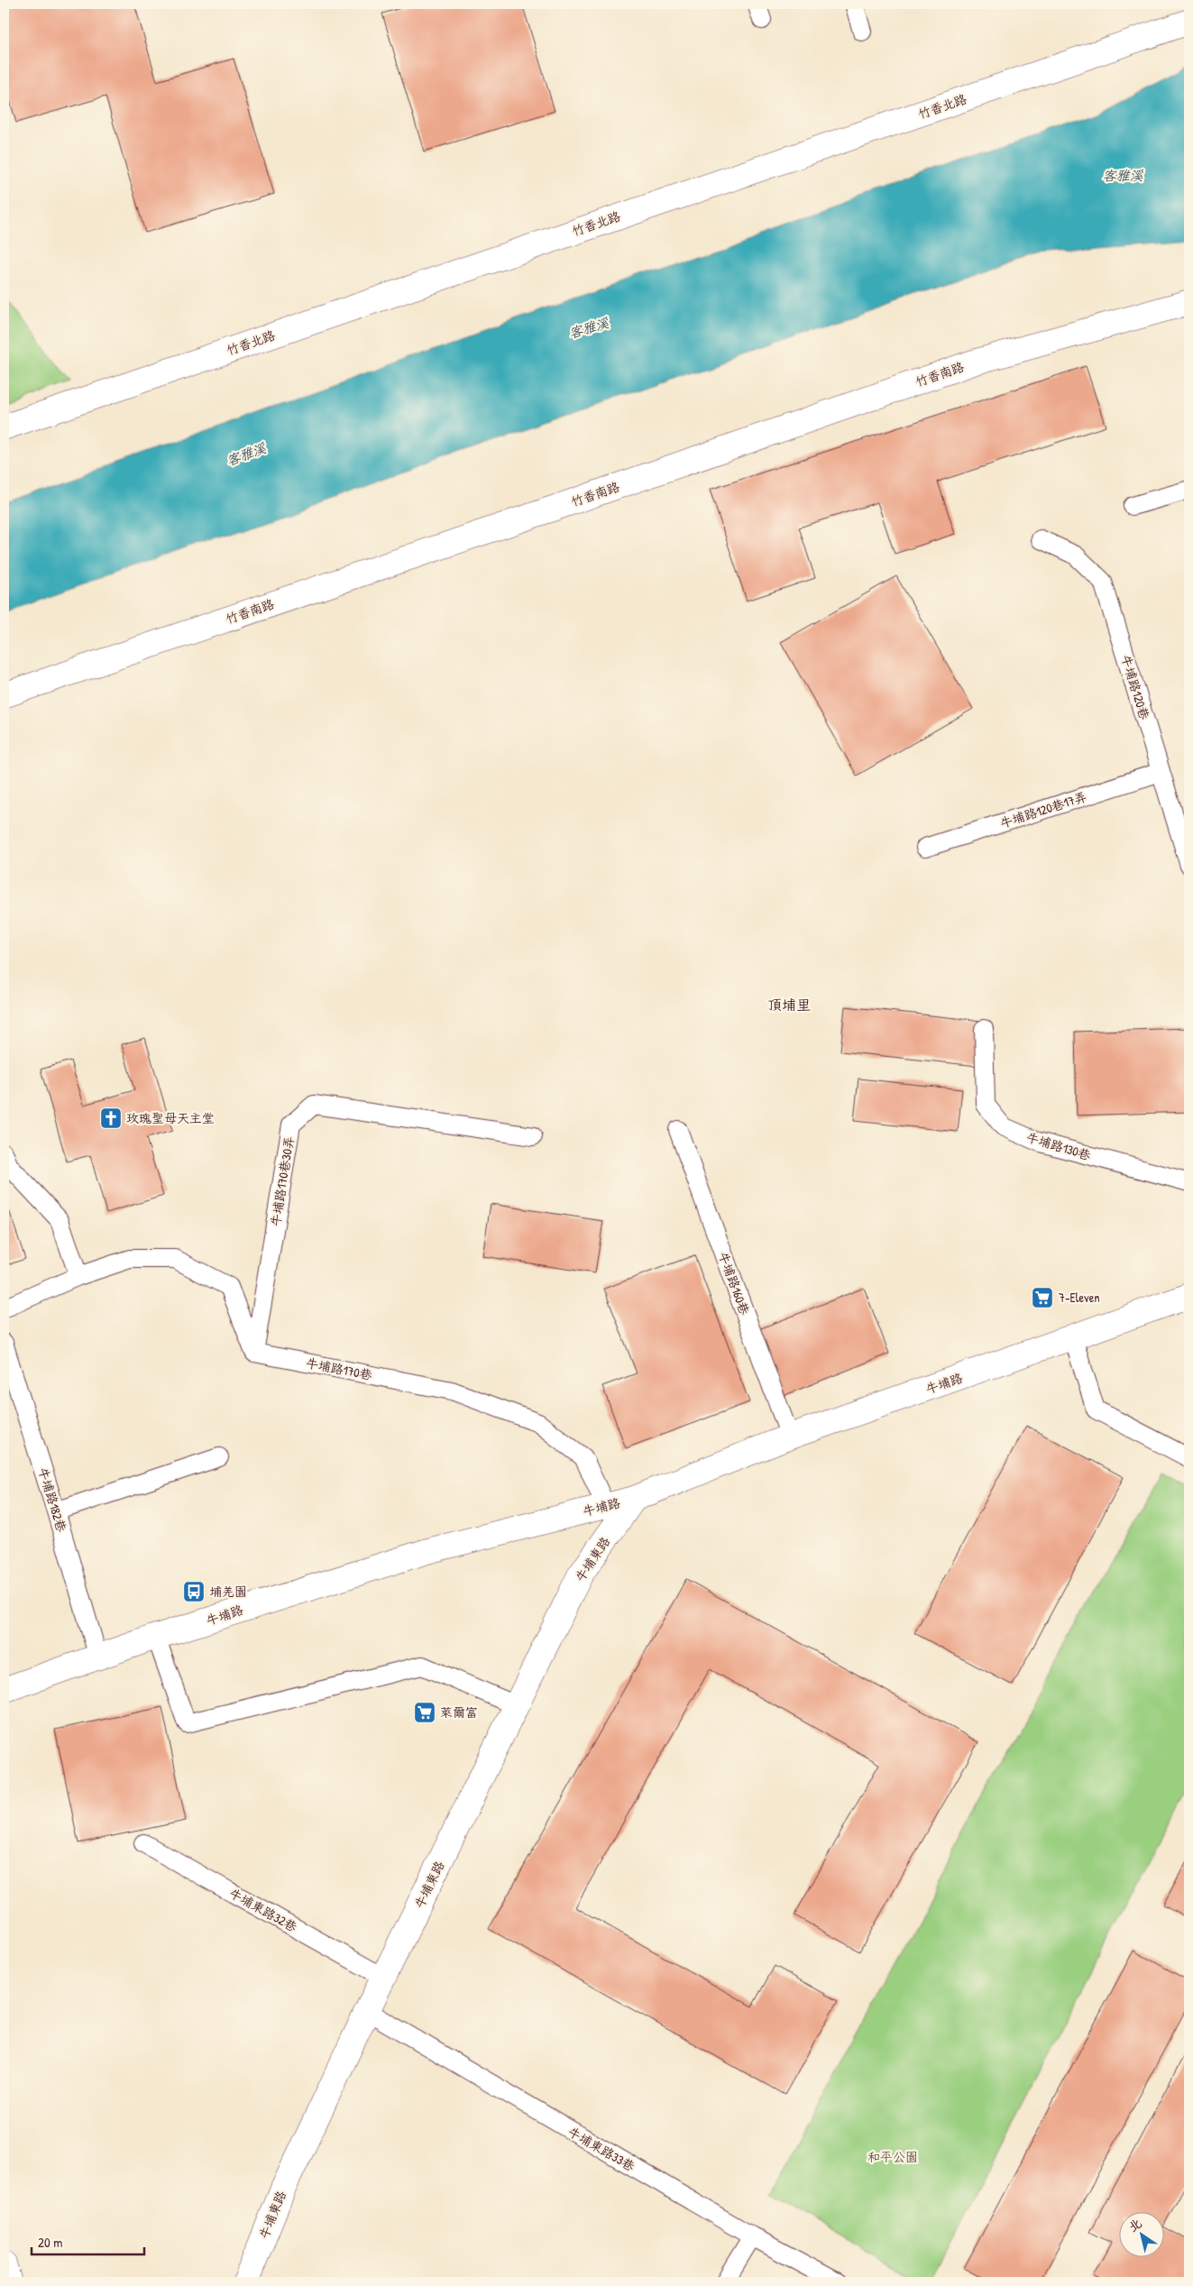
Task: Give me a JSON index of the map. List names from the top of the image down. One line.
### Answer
{"streets":{"street":["竹香北路","竹香南路","牛埔路","牛埔東路"],"lane":["牛埔路120巷","牛埔路120巷17弄","牛埔路130巷","牛埔路170巷30弄","牛埔路160巷","牛埔路170巷","牛埔路182巷","牛埔東路32巷","牛埔東路33巷"]},"crossings":[["牛埔路120巷","牛埔路120巷17弄"],["牛埔路170巷30弄","牛埔路170巷"],["牛埔路160巷","牛埔路"],["牛埔路170巷","牛埔路"],["牛埔路","牛埔路182巷"],["牛埔路","牛埔東路"],["牛埔東路","牛埔東路32巷"],["牛埔東路","牛埔東路33巷"]],"districts":["頂埔里"],"water":["客雅溪"],"parks":["和平公園"],"places":{"church":["玫瑰聖母天主堂"],"supermarket":["7-Eleven","萊爾富"],"bus stop":["埔羌園"]},"scale_bar":"20 m","north":"top left"}
